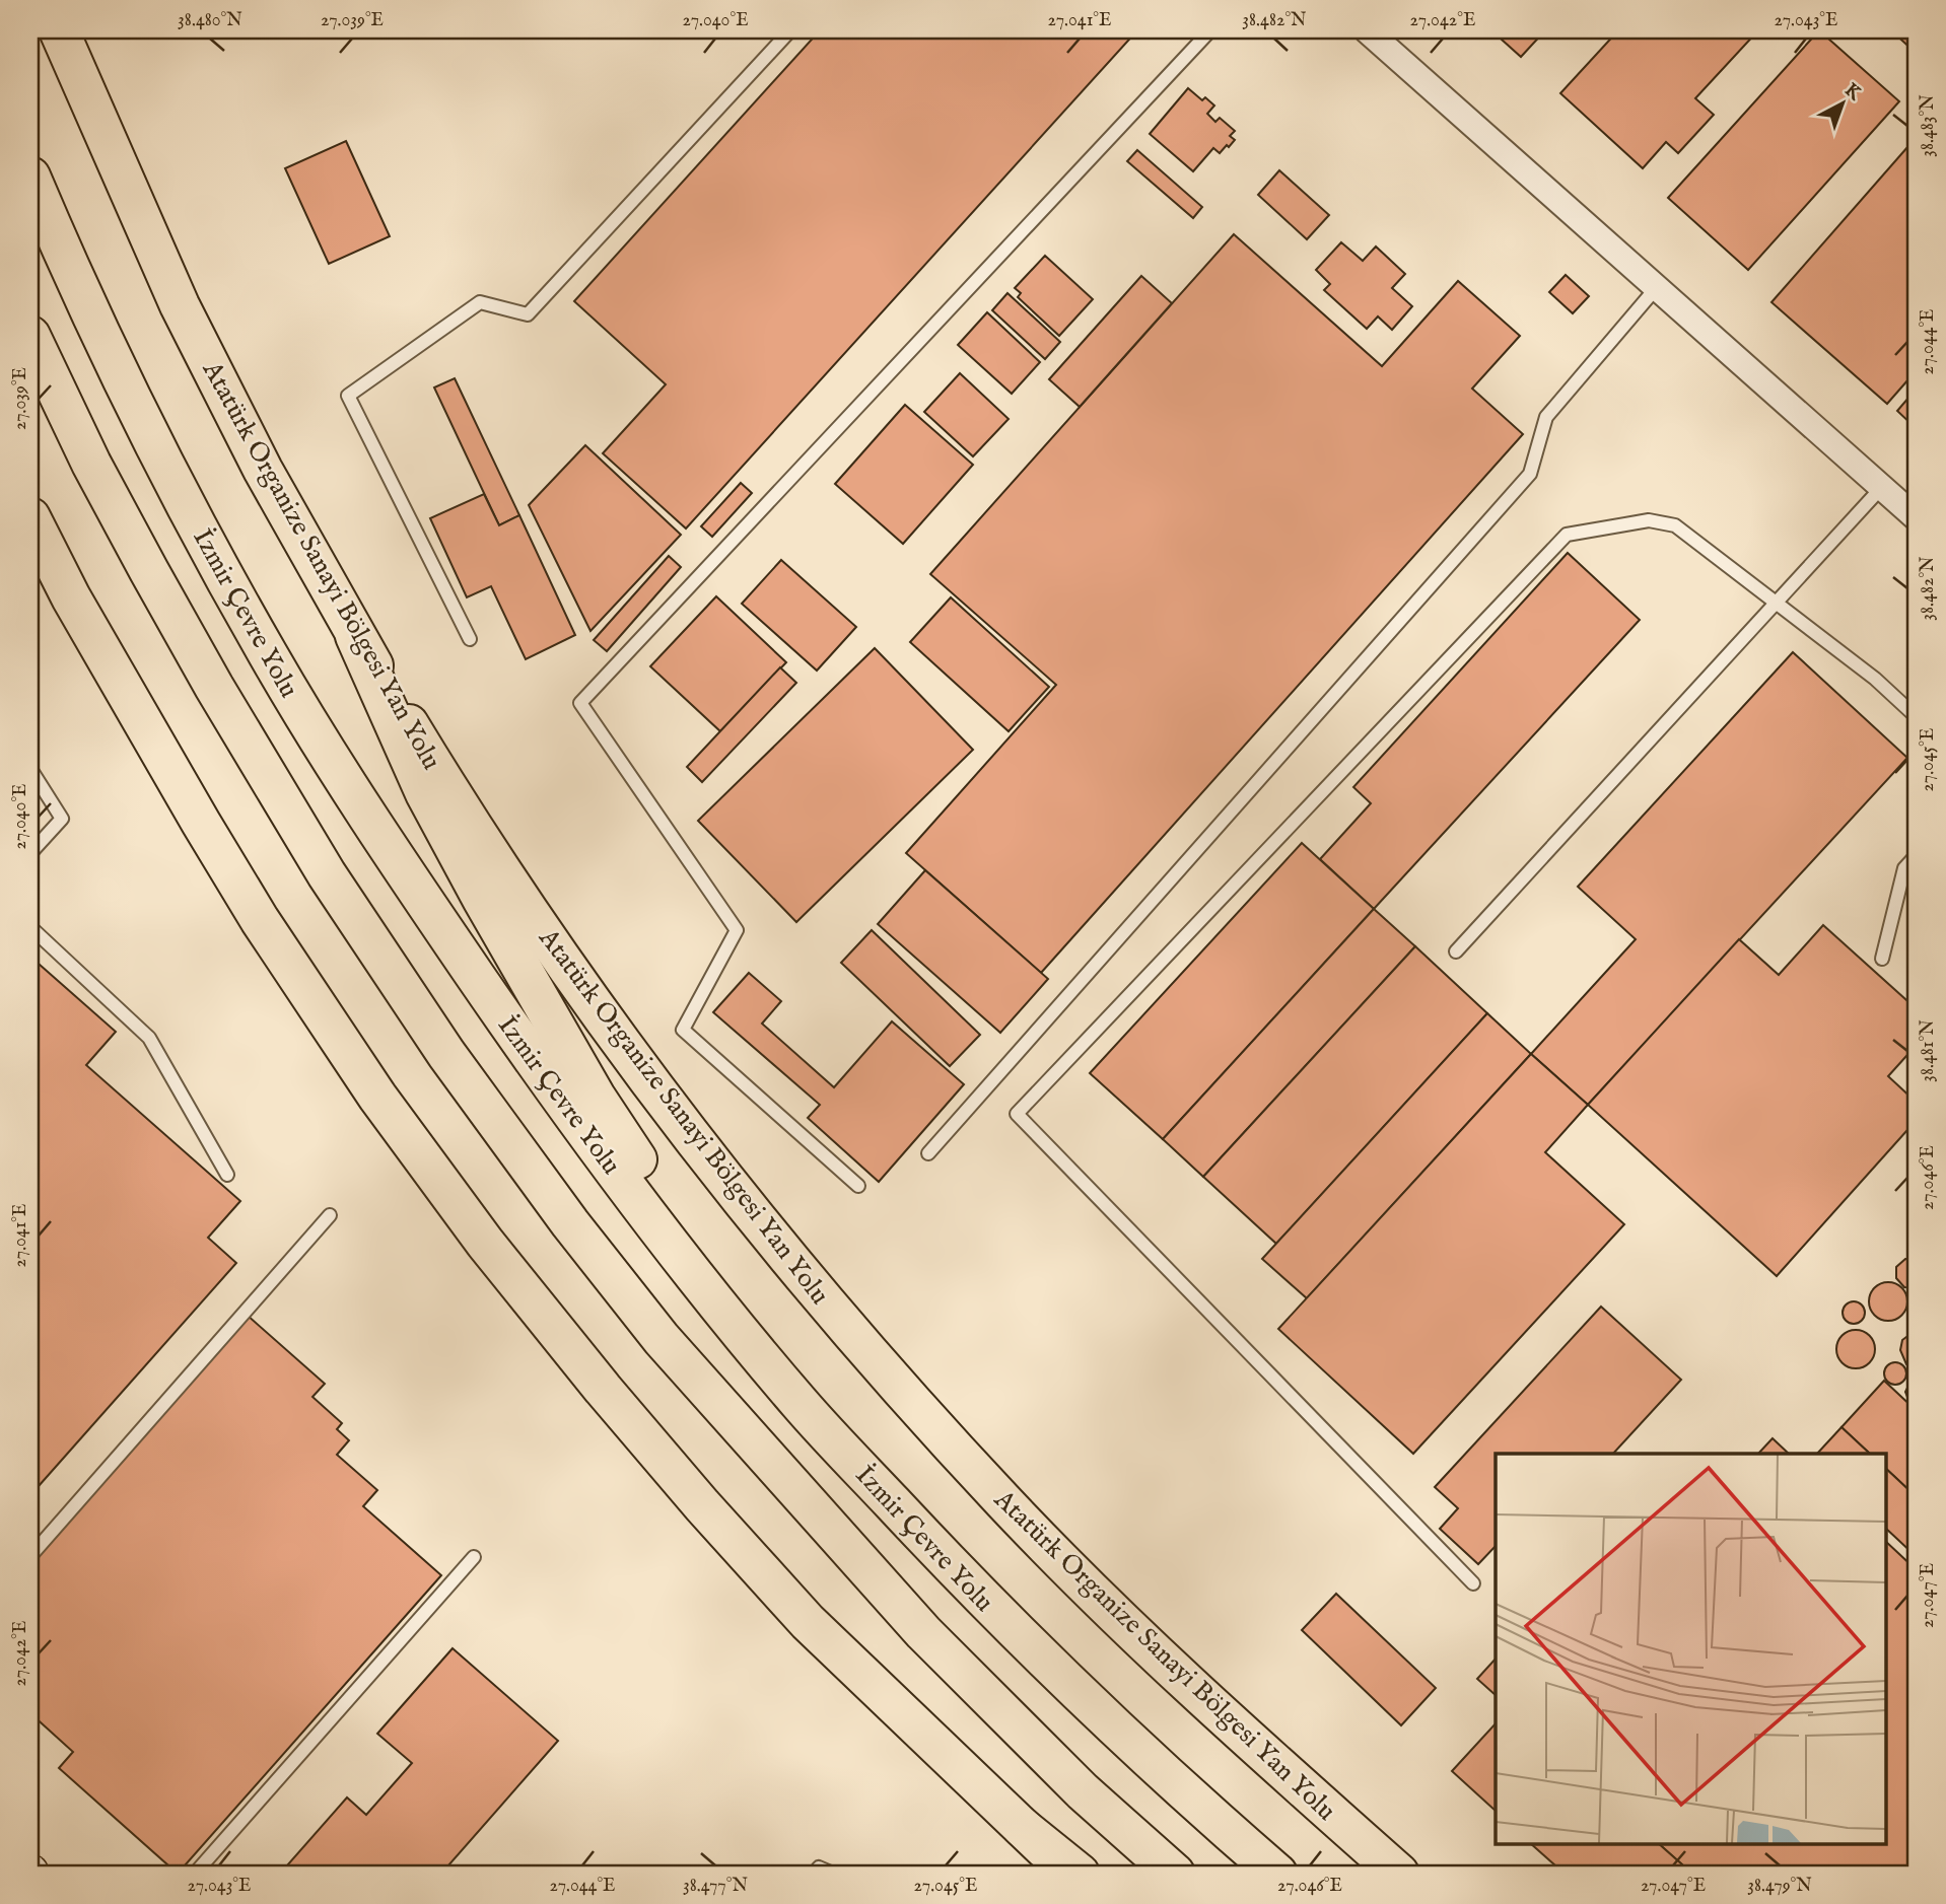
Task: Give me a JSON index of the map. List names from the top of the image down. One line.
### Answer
{"streets":{"main road":["Atatürk Organize Sanayi Bölgesi Yan Yolu","İzmir Çevre Yolu"]},"north":"top right","coordinates":["38.480°N","27.039°E","27.040°E","27.041°E","38.482°N","27.042°E","27.043°E","38.483°N","27.044°E","27.045°E","38.481°N","27.046°E","27.047°E","38.477°N","38.479°N"]}
